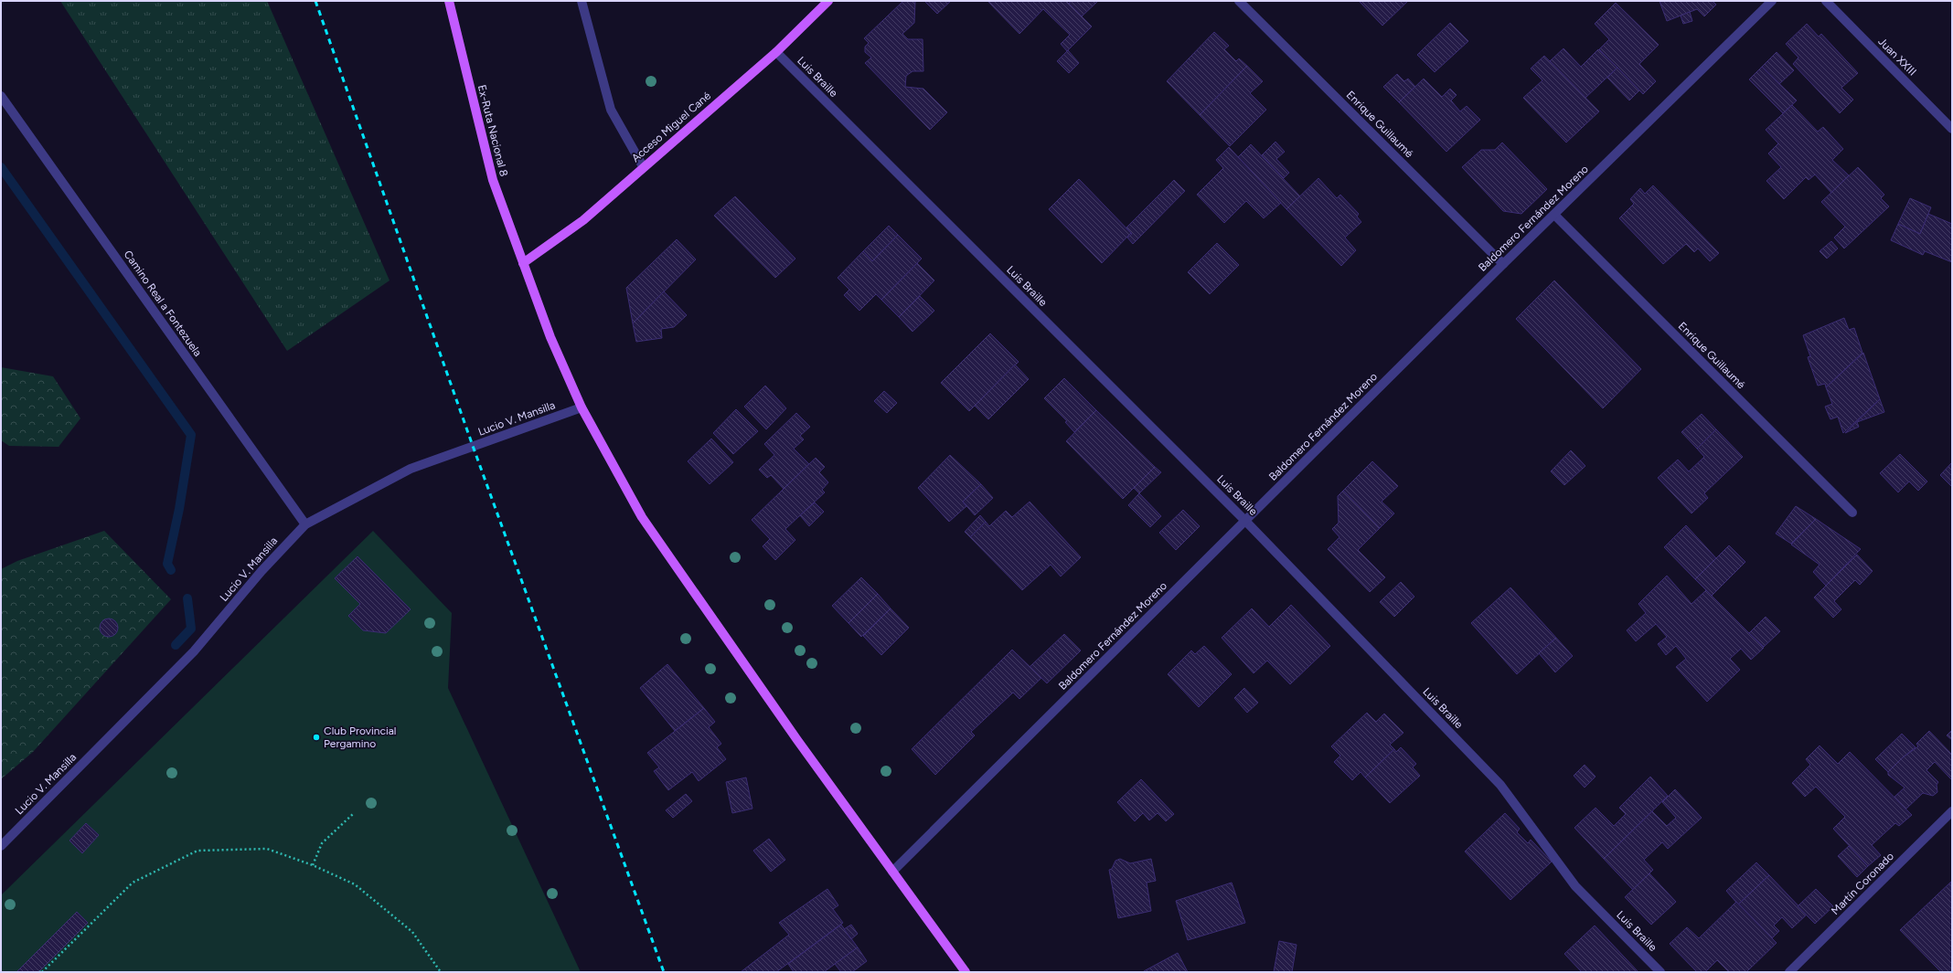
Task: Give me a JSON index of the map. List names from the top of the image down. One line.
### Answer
{"streets":{"main road":["Acceso Miguel Cané","Ex-Ruta Nacional 8"],"street":["Juan XXIII","Luis Braille","Enrique Guillaumé","Baldomero Fernández Moreno","Camino Real a Fontezuela","Lucio V. Mansilla","Martín Coronado"]},"crossings":[["Luis Braille","Acceso Miguel Cané"],["Luis Braille","Baldomero Fernández Moreno"],["Enrique Guillaumé","Baldomero Fernández Moreno"],["Acceso Miguel Cané","Ex-Ruta Nacional 8"],["Ex-Ruta Nacional 8","Baldomero Fernández Moreno"],["Ex-Ruta Nacional 8","Lucio V. Mansilla"],["Camino Real a Fontezuela","Lucio V. Mansilla"]],"places":["Club Provincial Pergamino"]}
